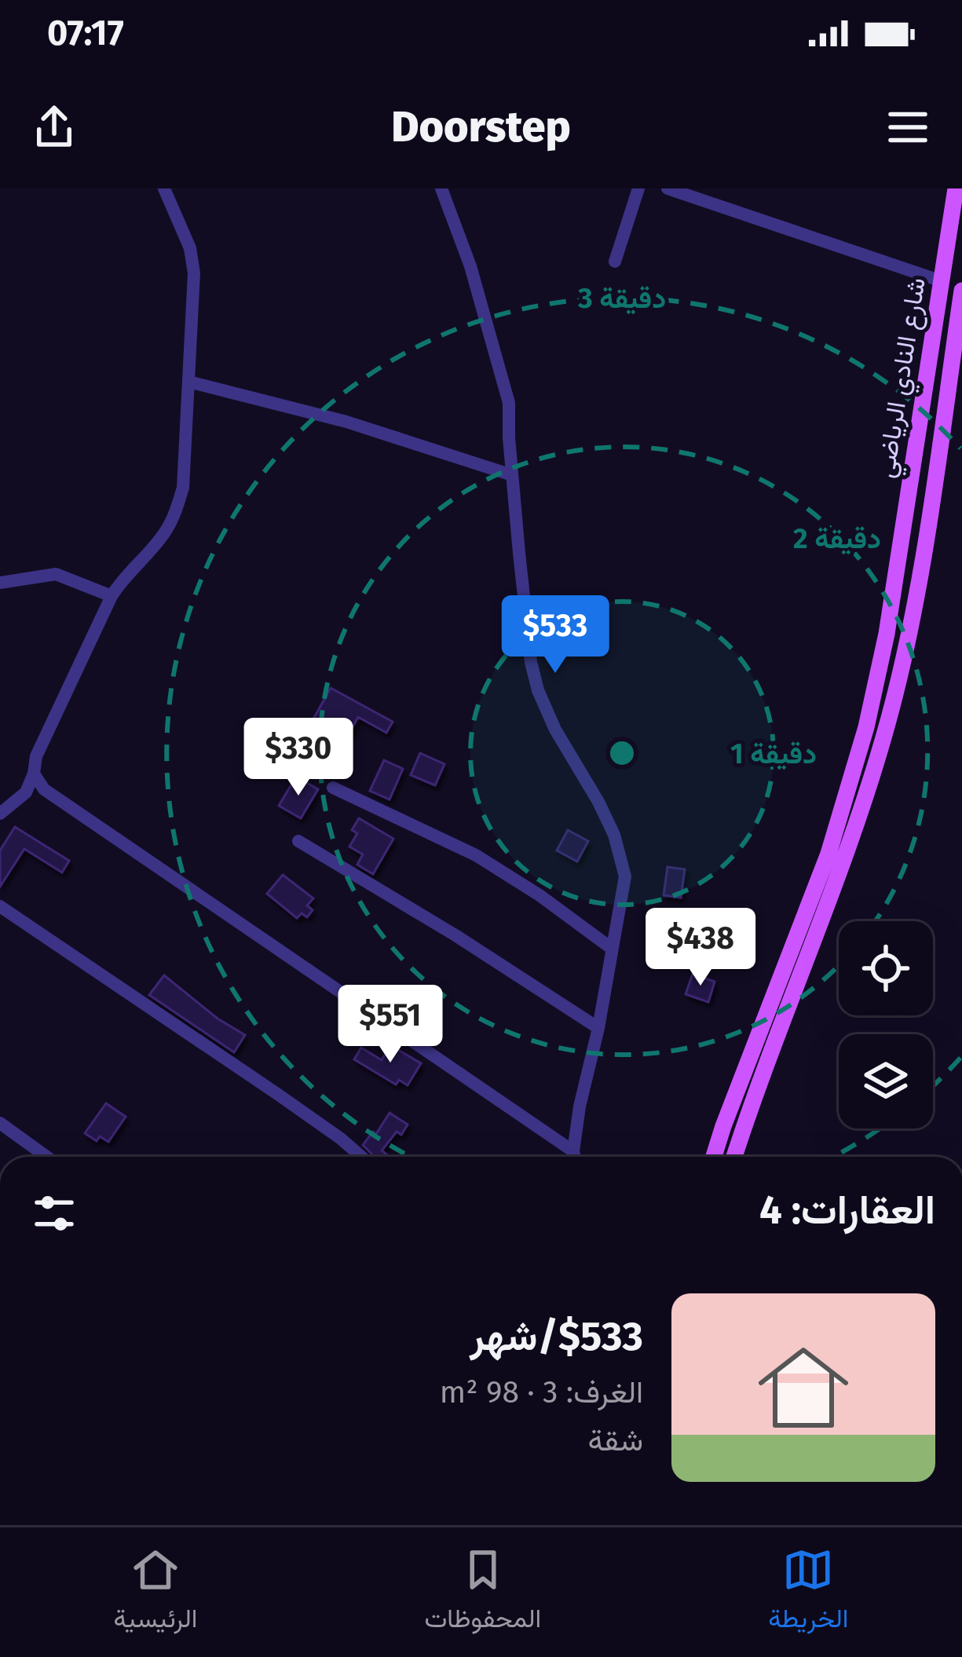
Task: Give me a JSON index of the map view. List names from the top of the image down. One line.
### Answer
{"streets":{"main road":["شارع النادي الرياضي"]},"page":{"status":"07:17","header":"Doorstep","price":["$533","$330","$438","$551"],"heading":"العقارات: 4","list":[{"name":"$533/شهر","note":"الغرف: 3 · 98 m² · شقة"}],"tabs":["الخريطة","المحفوظات","الرئيسية"]},"rings":["3 دقيقة","2 دقيقة","1 دقيقة"]}
